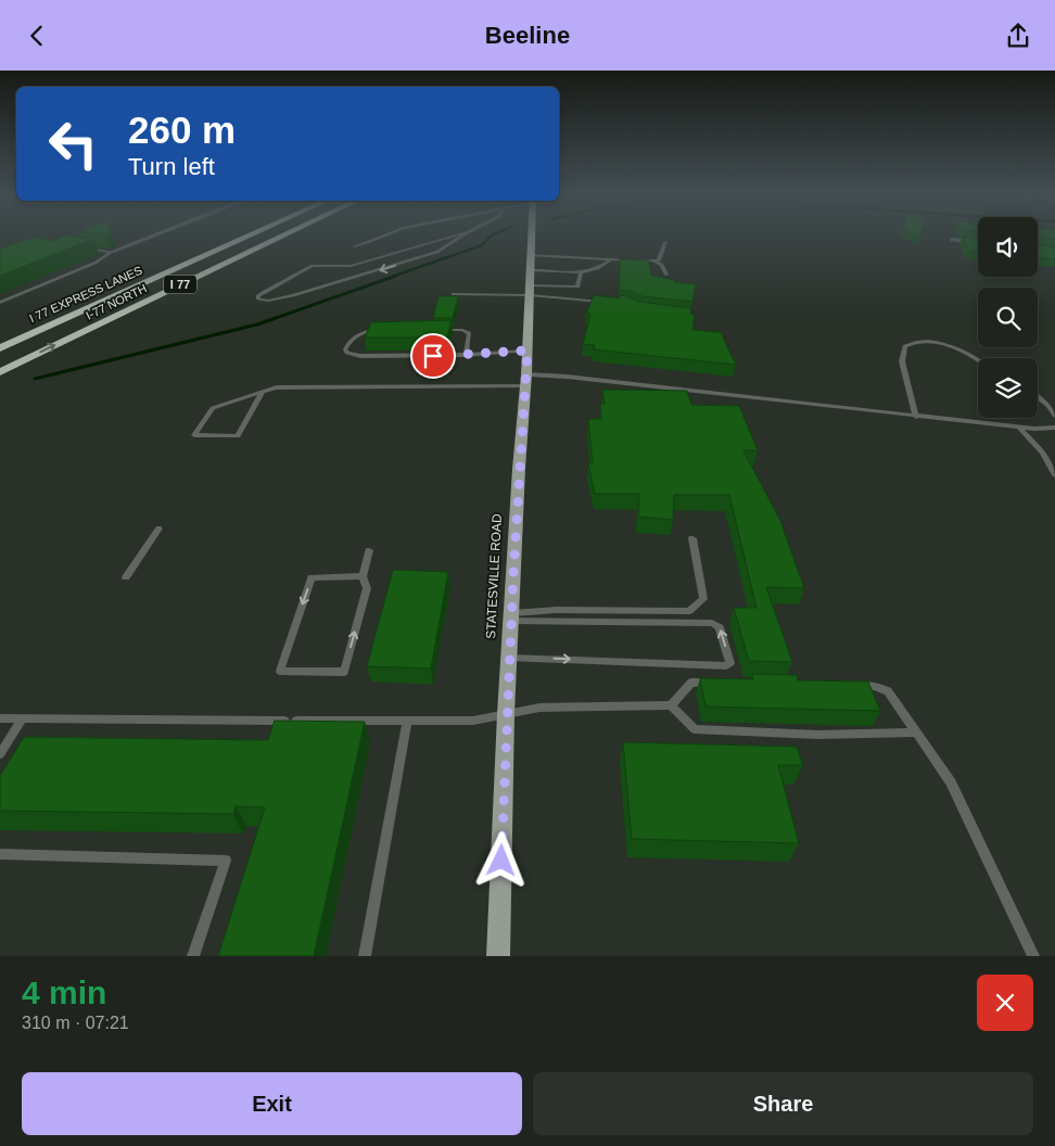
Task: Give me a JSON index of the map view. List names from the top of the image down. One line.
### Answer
{"streets":{"highway":["I 77","I 77 EXPRESS LANES","I-77 NORTH"],"main road":["STATESVILLE ROAD"]},"page":{"header":"Beeline","turn":["260 m","Turn left"],"heading":["4 min","310 m · 07:21"],"buttons":["Exit","Share"]}}
